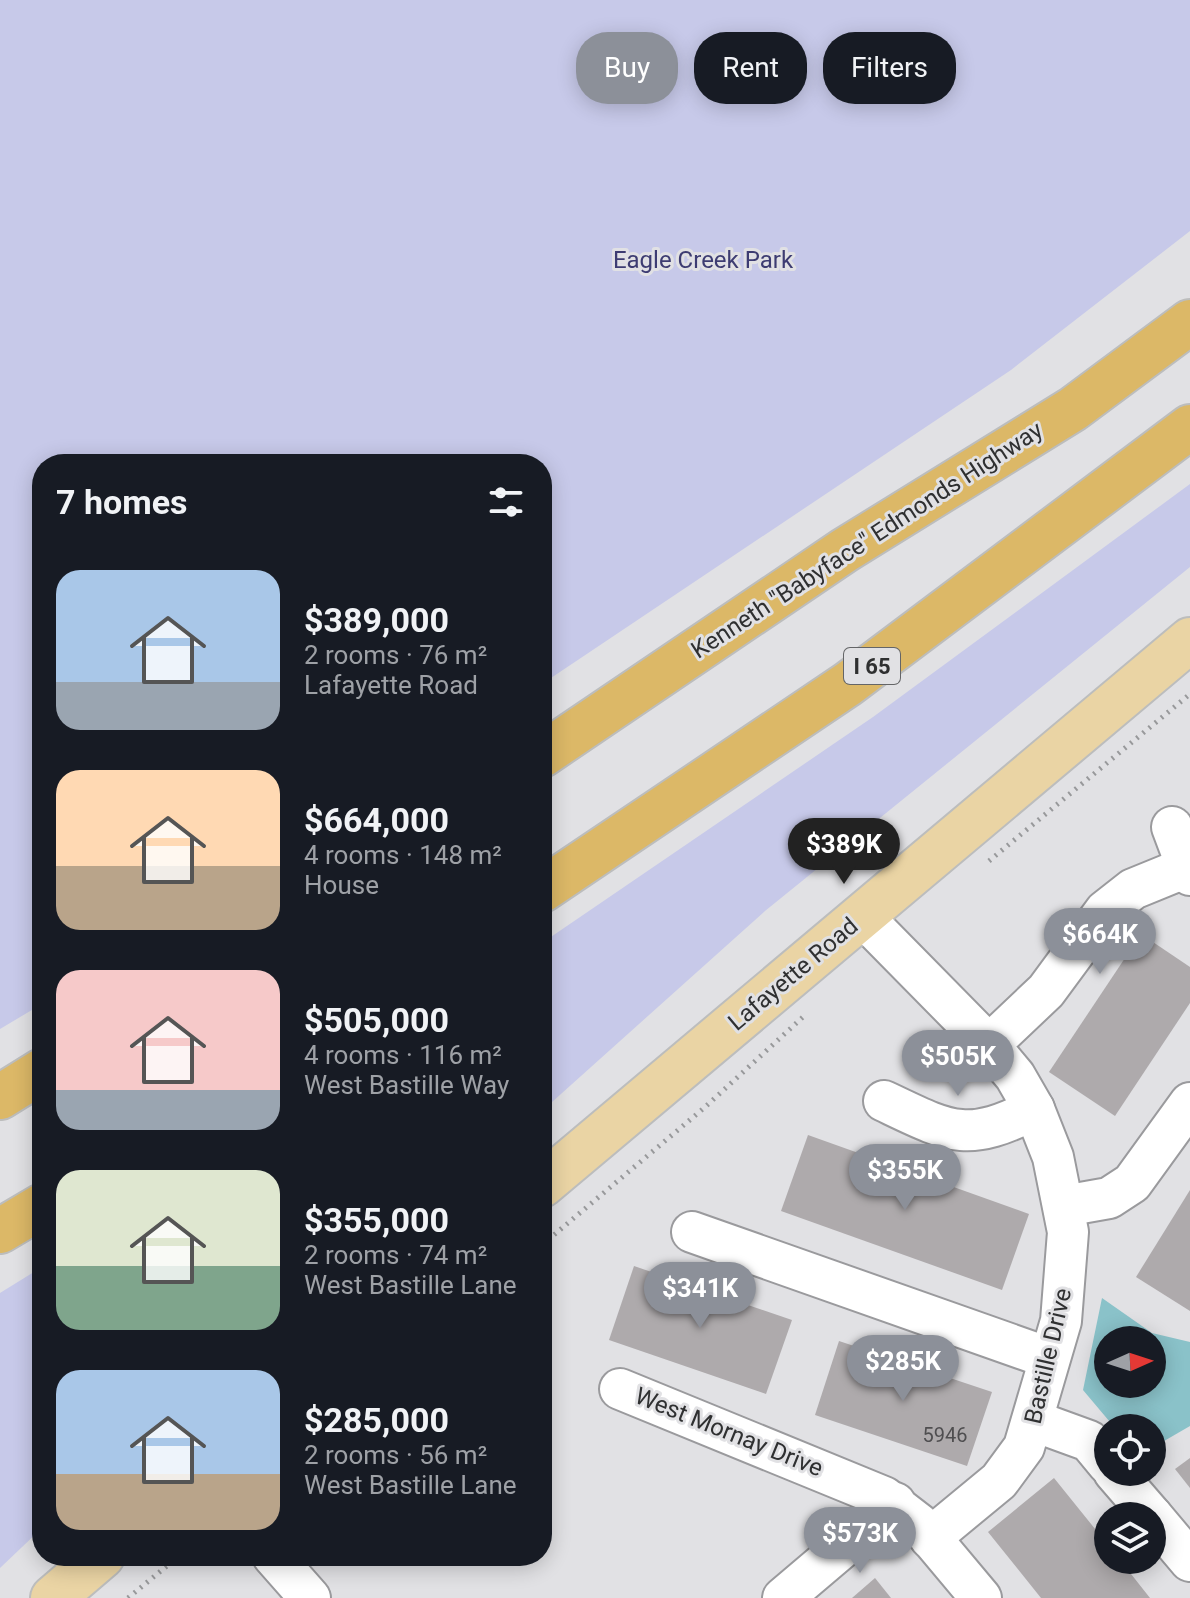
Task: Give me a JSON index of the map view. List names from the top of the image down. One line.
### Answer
{"streets":{"highway":["Kenneth \"Babyface\" Edmonds Highway","I 65"],"main road":["Lafayette Road"],"street":["Bastille Drive","West Mornay Drive"]},"crossings":[["Lafayette Road","Bastille Drive"],["Bastille Drive","West Mornay Drive"]],"parks":["Eagle Creek Park"],"house_numbers":["5946"],"north":"right","page":{"chip":["Buy","Rent","Filters"],"heading":"7 homes","list":[{"name":"$389,000","note":"2 rooms · 76 m² · Lafayette Road"},{"name":"$664,000","note":"4 rooms · 148 m² · House"},{"name":"$505,000","note":"4 rooms · 116 m² · West Bastille Way"},{"name":"$355,000","note":"2 rooms · 74 m² · West Bastille Lane"},{"name":"$285,000","note":"2 rooms · 56 m² · West Bastille Lane"}],"price":["$389K","$664K","$505K","$355K","$341K","$285K","$573K"]}}
